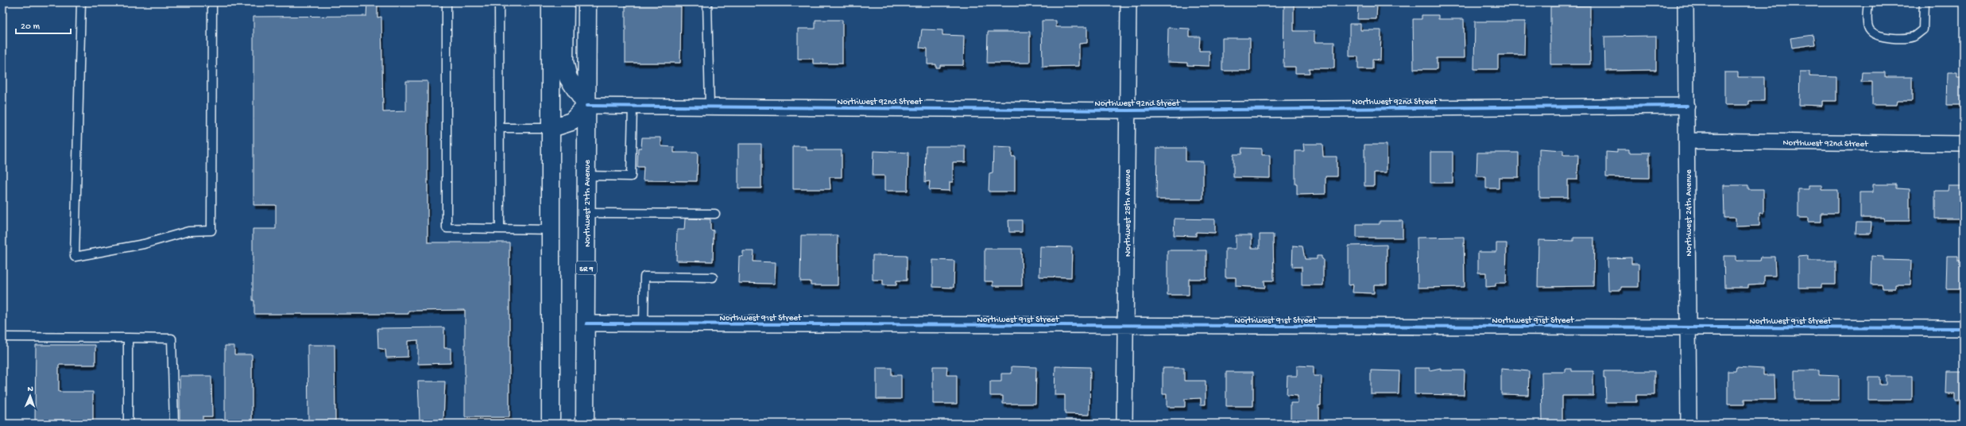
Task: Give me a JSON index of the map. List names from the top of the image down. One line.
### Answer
{"streets":{"main road":["Northwest 27th Avenue","SR 9"],"street":["Northwest 92nd Street","Northwest 25th Avenue","Northwest 24th Avenue","Northwest 91st Street"]},"crossings":[["Northwest 92nd Street","Northwest 27th Avenue"],["Northwest 92nd Street","Northwest 25th Avenue"],["Northwest 92nd Street","Northwest 24th Avenue"],["Northwest 27th Avenue","Northwest 91st Street"],["Northwest 25th Avenue","Northwest 91st Street"],["Northwest 24th Avenue","Northwest 91st Street"]],"scale_bar":"20 m","north":"top"}
